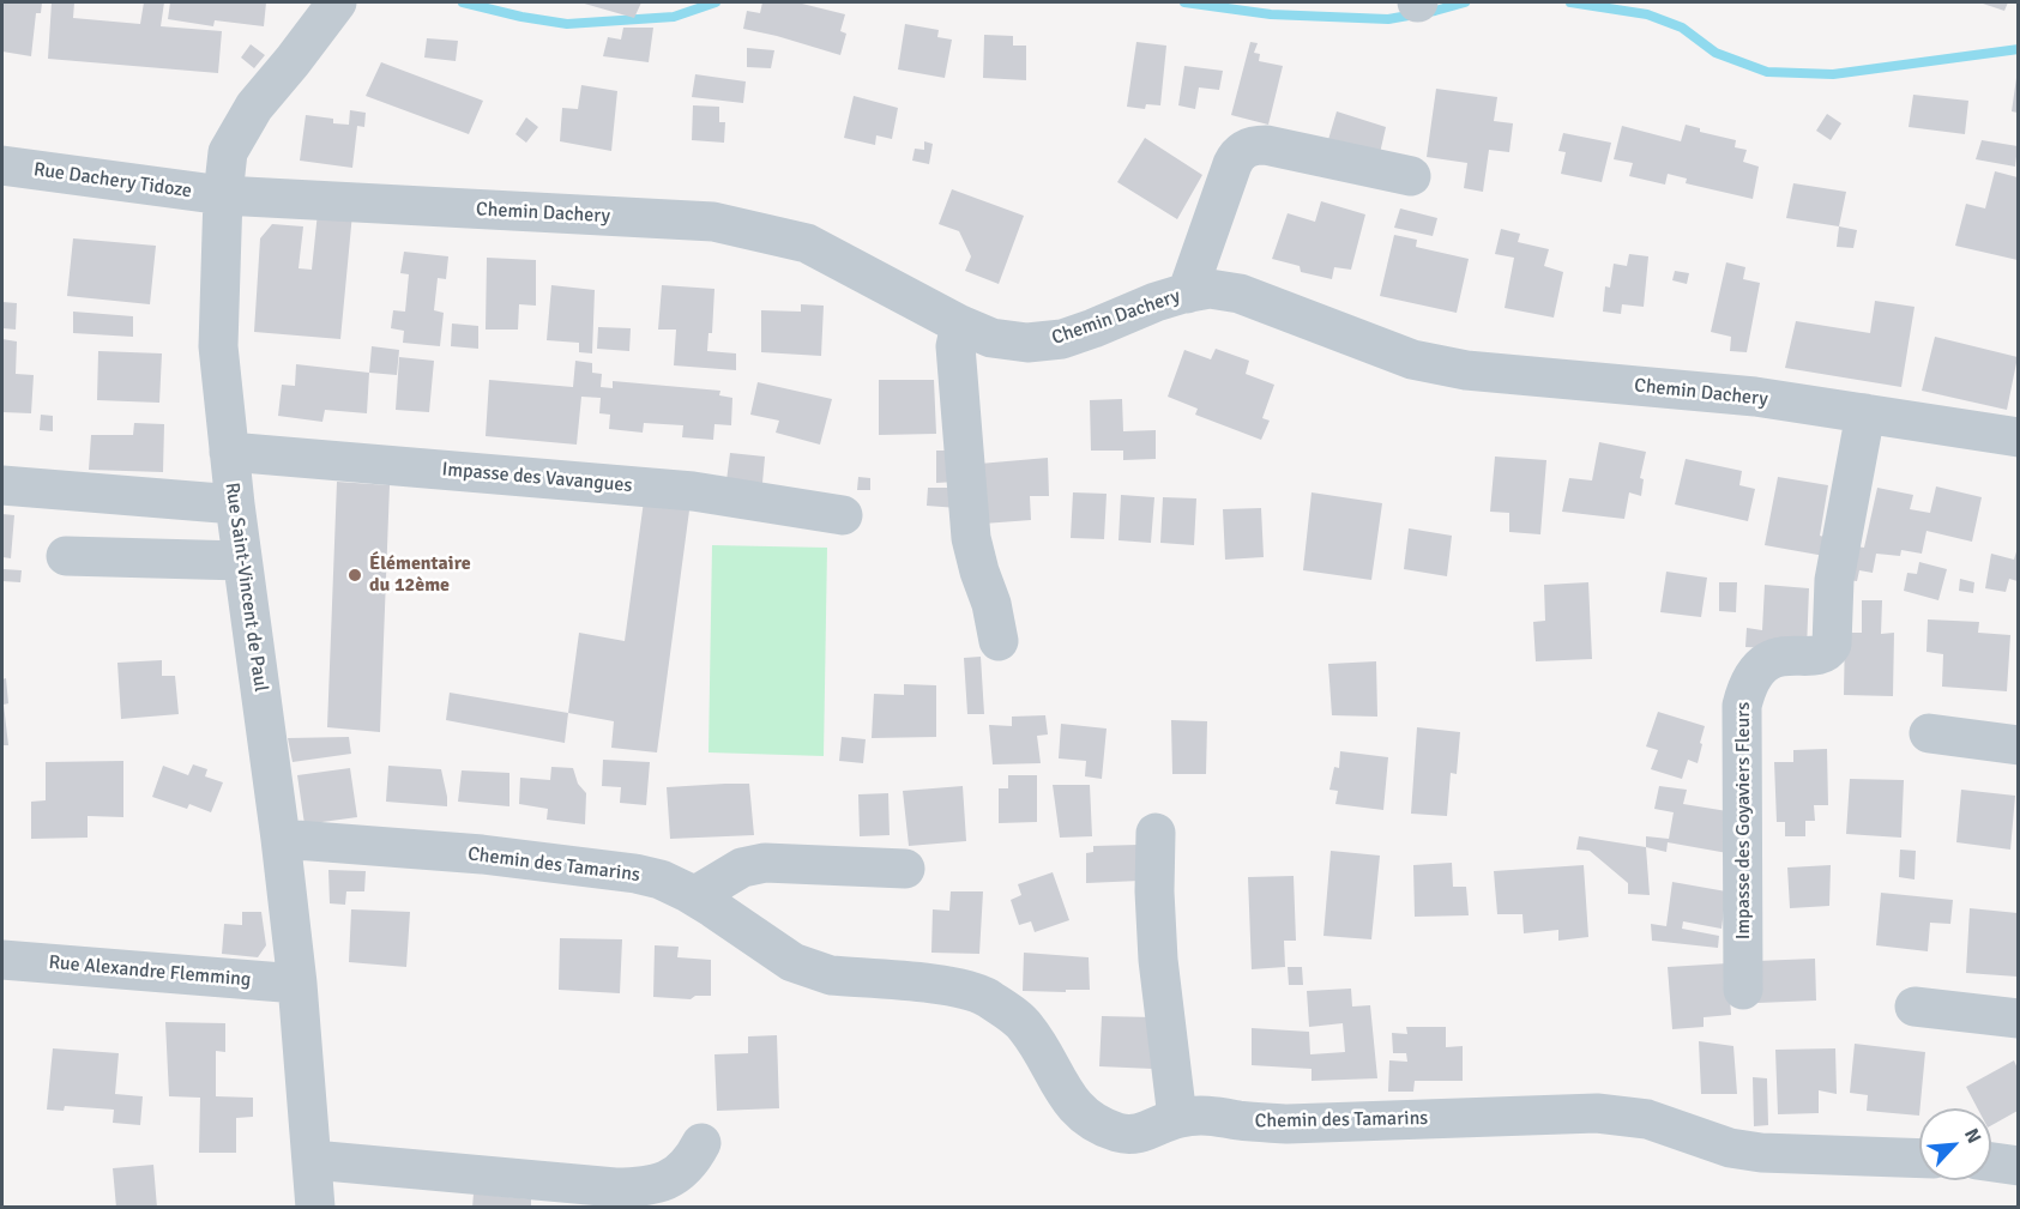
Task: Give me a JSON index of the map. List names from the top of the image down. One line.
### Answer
{"streets":{"street":["Rue Dachery Tidoze","Chemin Dachery","Impasse des Vavangues","Rue Saint-Vincent de Paul","Impasse des Goyaviers Fleurs","Chemin des Tamarins","Rue Alexandre Flemming"]},"crossings":[["Rue Dachery Tidoze","Chemin Dachery"],["Rue Dachery Tidoze","Rue Saint-Vincent de Paul"],["Chemin Dachery","Rue Saint-Vincent de Paul"],["Chemin Dachery","Impasse des Goyaviers Fleurs"],["Impasse des Vavangues","Rue Saint-Vincent de Paul"],["Rue Saint-Vincent de Paul","Chemin des Tamarins"],["Rue Saint-Vincent de Paul","Rue Alexandre Flemming"]],"places":["Élémentaire du 12ème"],"north":"top right"}
